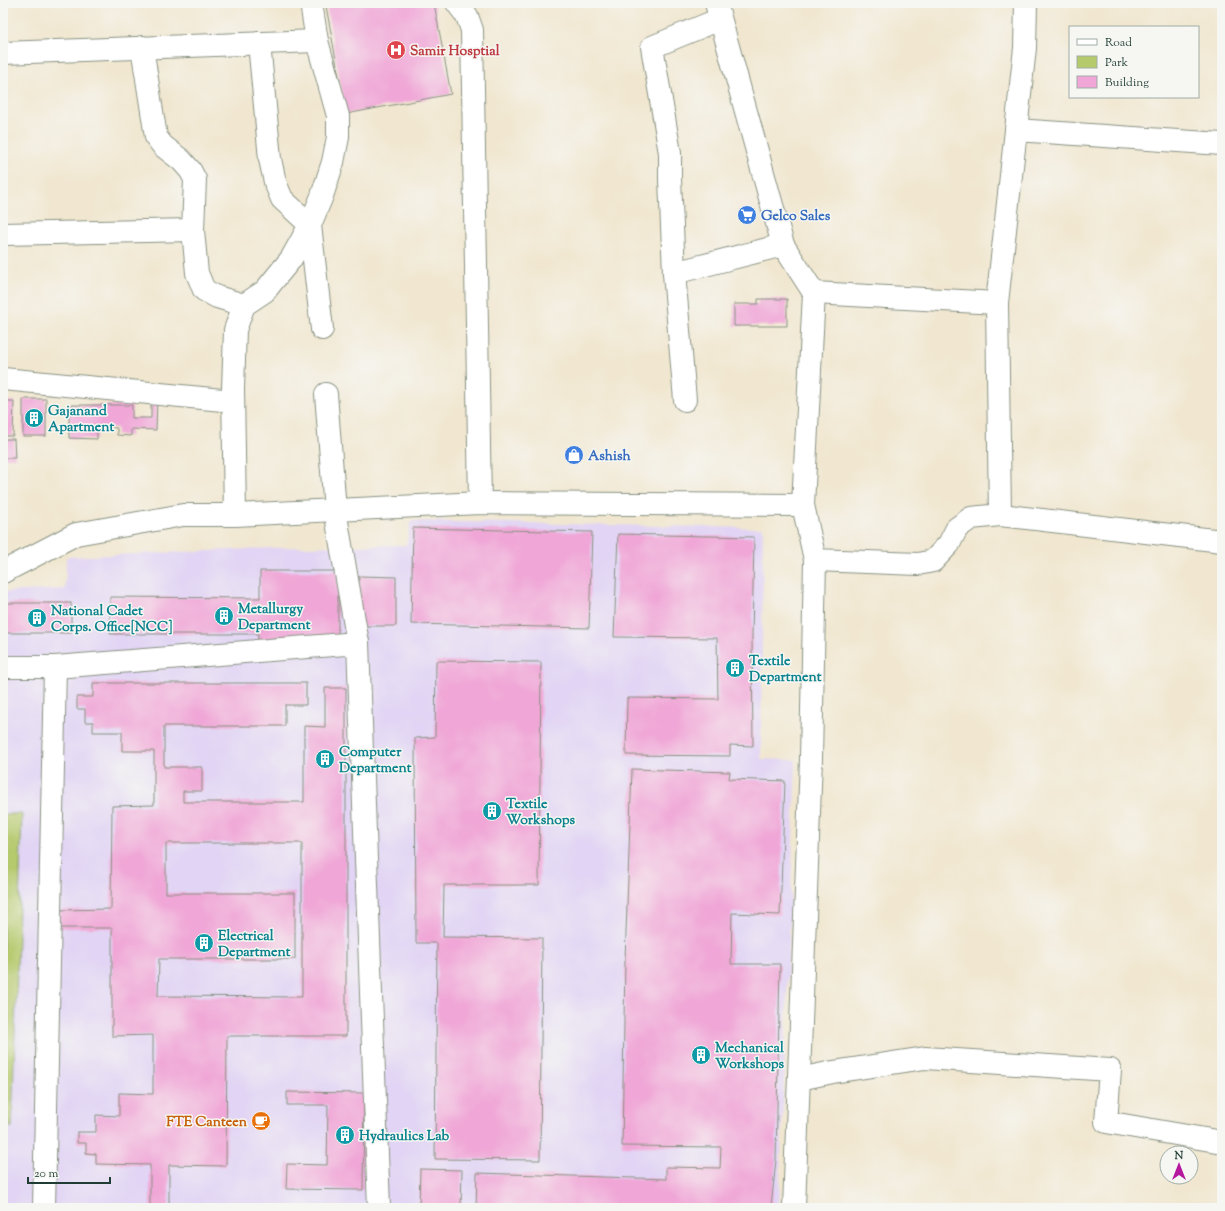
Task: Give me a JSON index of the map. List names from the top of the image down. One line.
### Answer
{"places":{"hospital":["Samir Hosptial"],"supermarket":["Gelco Sales"],"building":["Gajanand Apartment","Metallurgy Department","National Cadet Corps. Office[NCC]","Textile Department","Computer Department","Textile Workshops","Electrical Department","Mechanical Workshops","Hydraulics Lab"],"shop":["Ashish"],"cafe":["FTE Canteen"]},"legend":["Road","Park","Building"],"scale_bar":"20 m","north":"top"}
